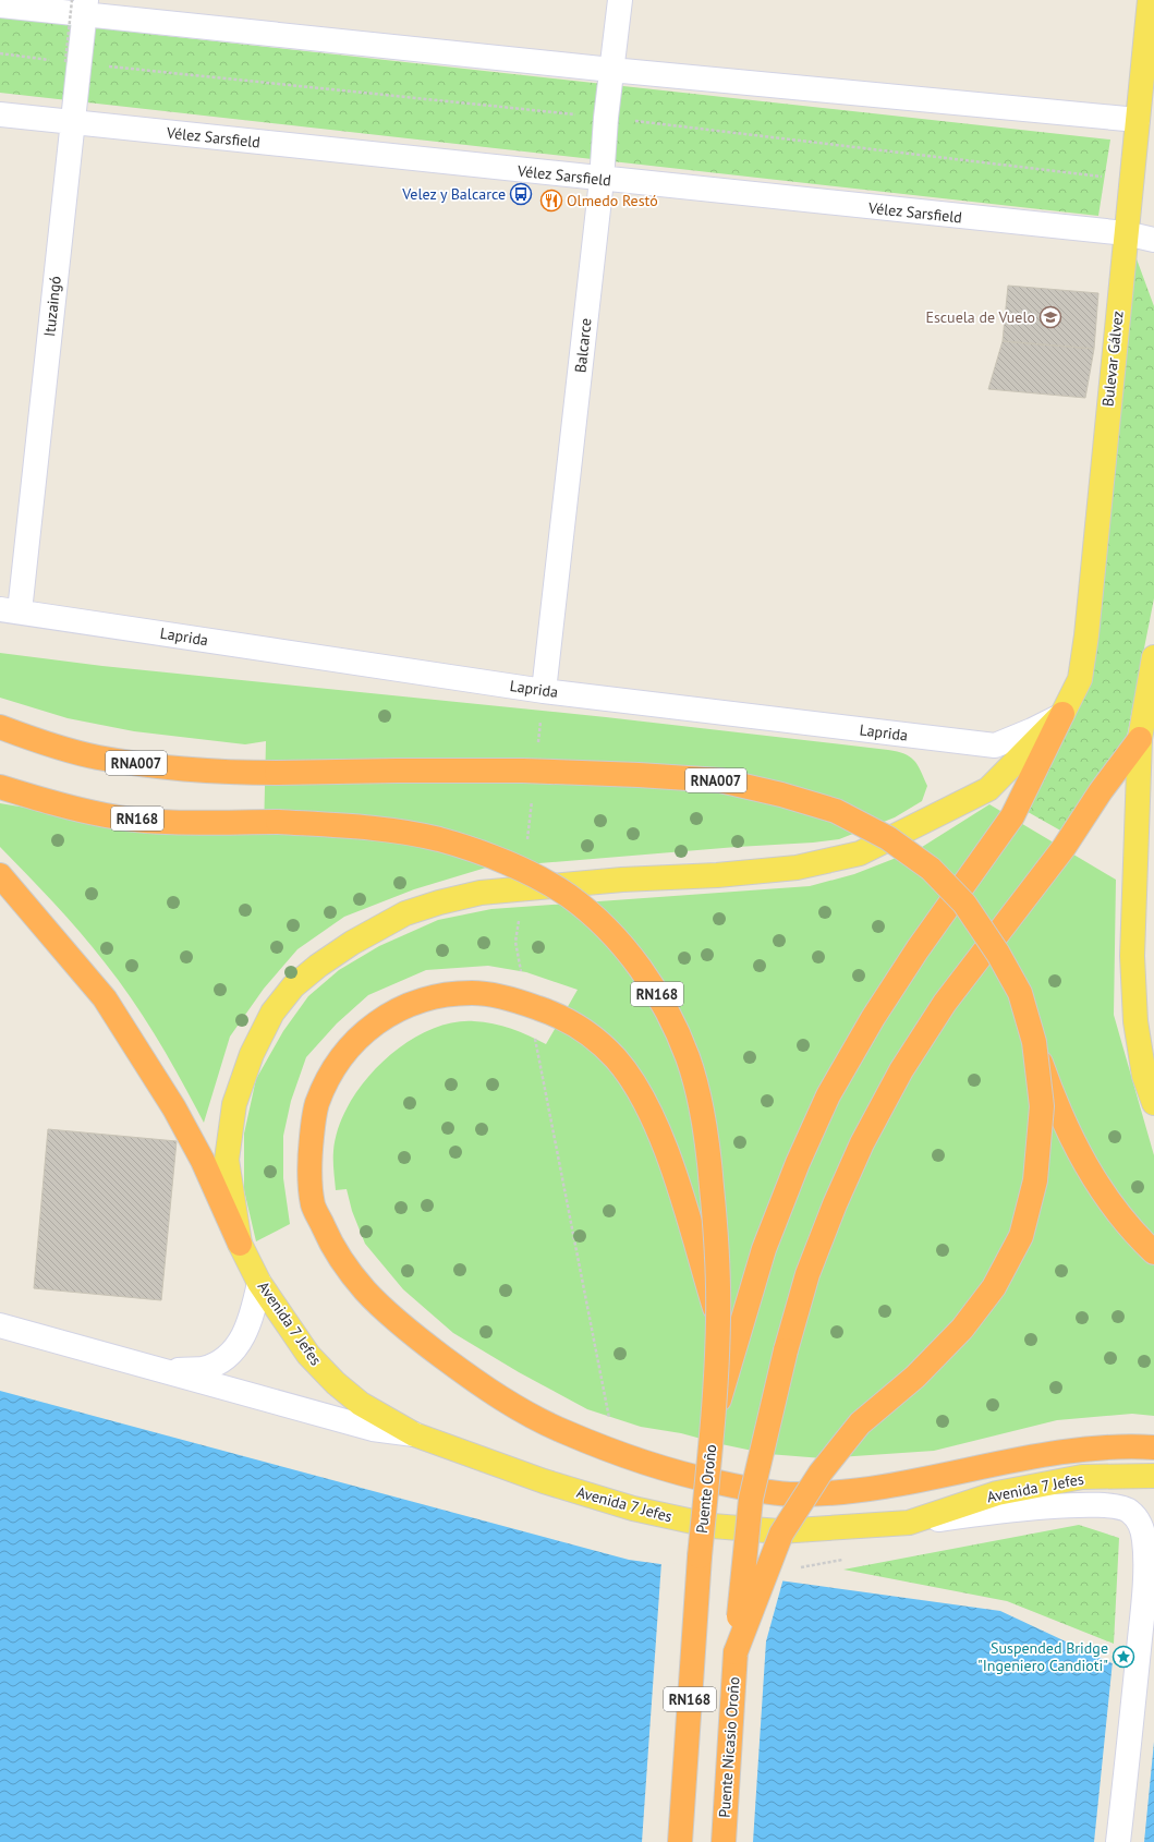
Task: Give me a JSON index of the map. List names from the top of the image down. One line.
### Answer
{"streets":{"highway":["RNA007","RN168","Puente Oroño","Puente Nicasio Oroño"],"main road":["Bulevar Gálvez","Avenida 7 Jefes"],"street":["Vélez Sarsfield","Ituzaingó","Balcarce","Laprida"]},"crossings":[["Vélez Sarsfield","Ituzaingó"],["Vélez Sarsfield","Balcarce"],["Vélez Sarsfield","Bulevar Gálvez"],["Ituzaingó","Laprida"],["Balcarce","Laprida"],["Bulevar Gálvez","Laprida"],["Bulevar Gálvez","Avenida 7 Jefes"],["RN168","Puente Oroño"]],"places":{"bus stop":["Velez y Balcarce"],"restaurant":["Olmedo Restó"],"school or university":["Escuela de Vuelo"],"place":["Suspended Bridge \"Ingeniero Candioti\""]}}
